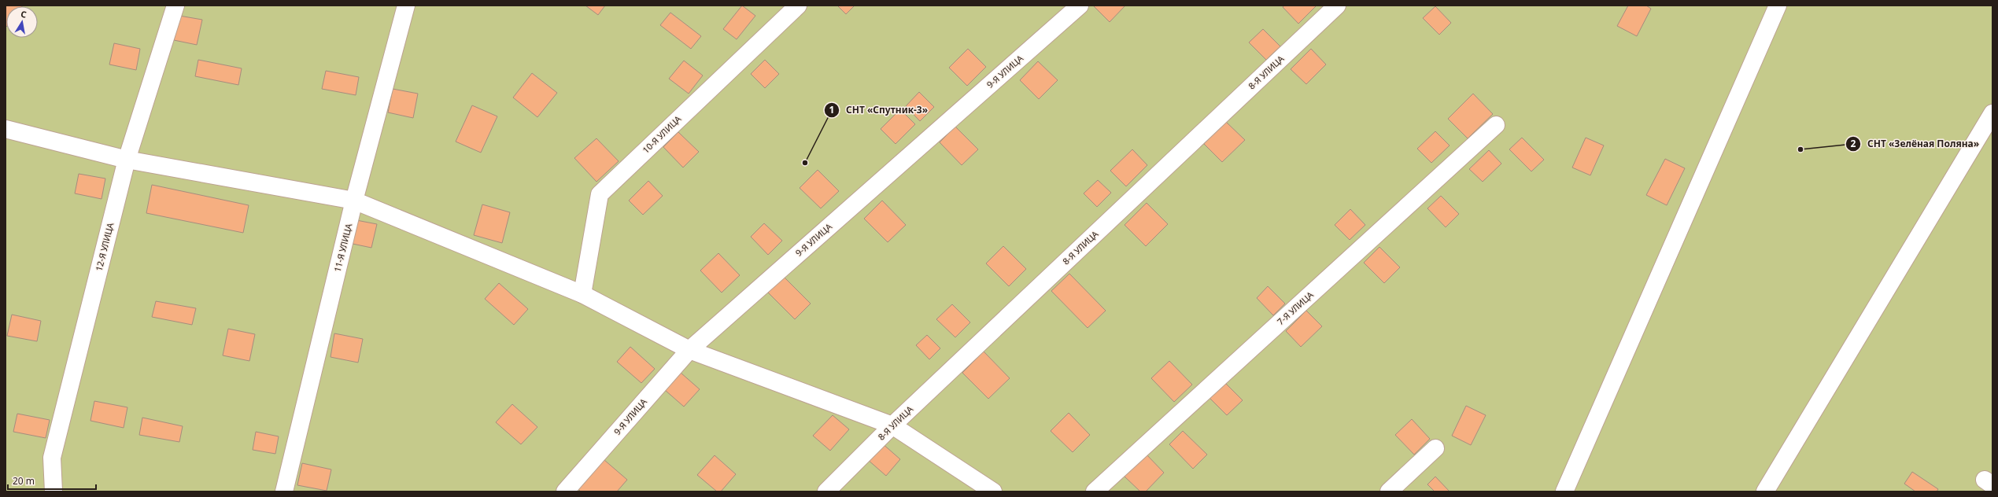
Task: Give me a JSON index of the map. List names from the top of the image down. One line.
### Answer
{"streets":{"street":["9-Я УЛИЦА","8-Я УЛИЦА","10-Я УЛИЦА","12-Я УЛИЦА","11-Я УЛИЦА","7-Я УЛИЦА"]},"places":["СНТ «Зелёная Поляна»","СНТ «Спутник-3»"],"scale_bar":"20 m","north":"top"}
